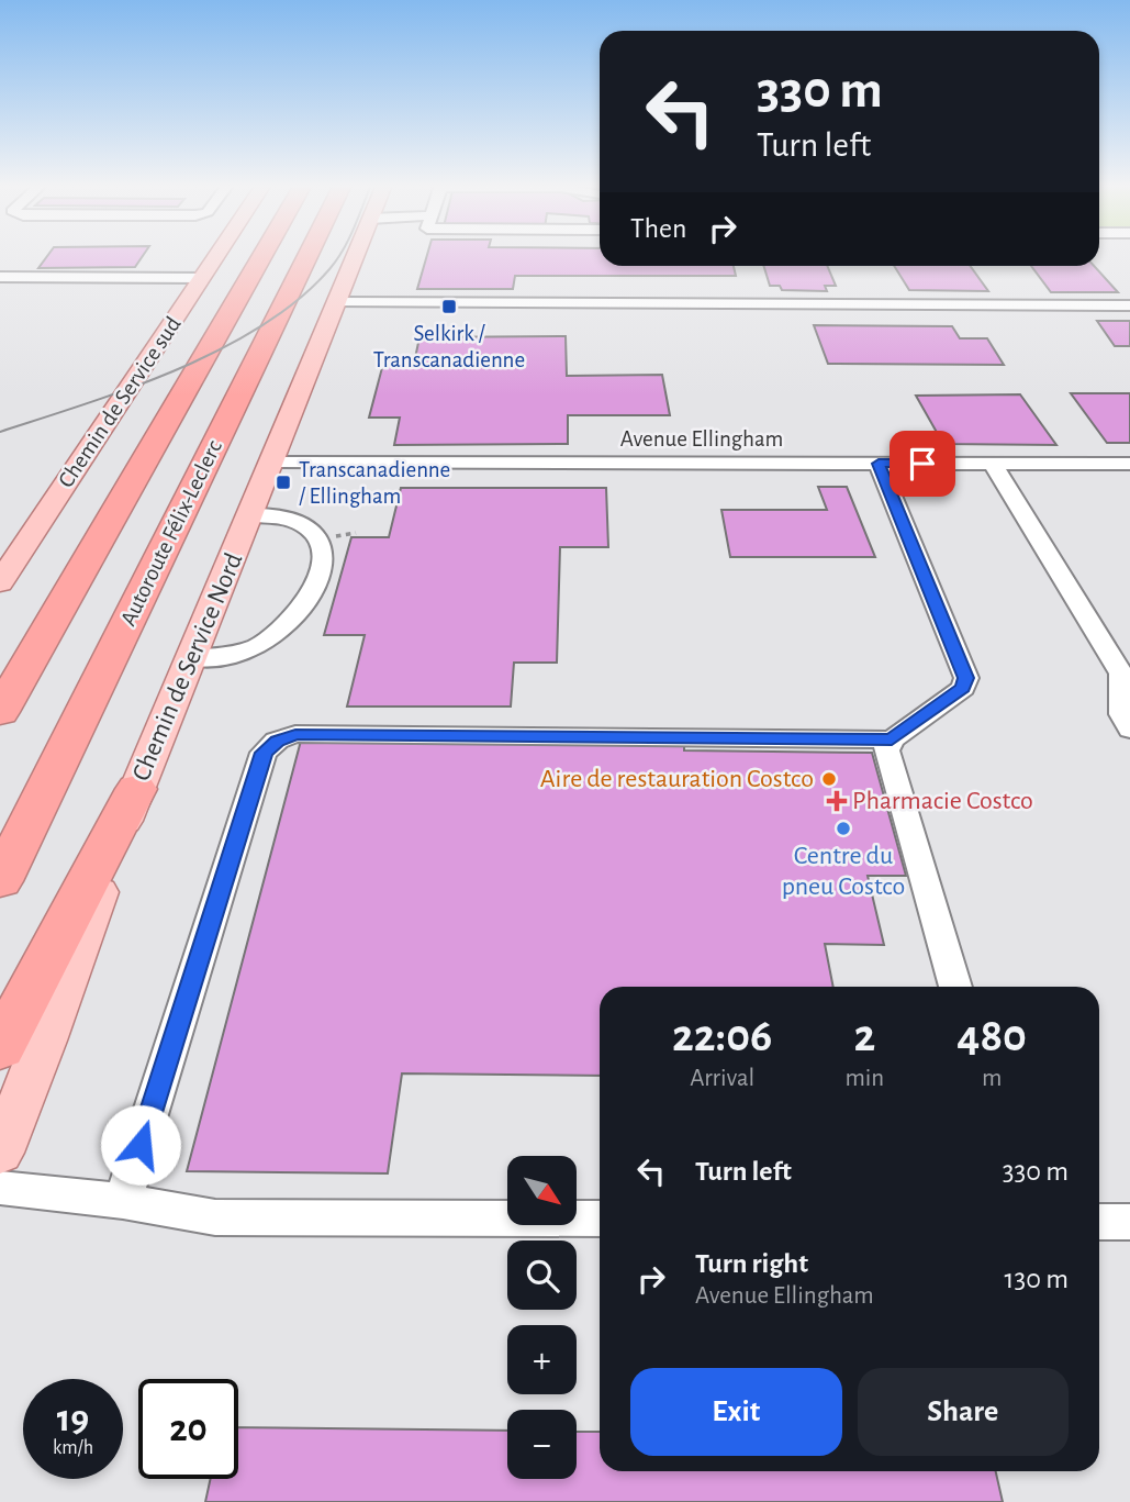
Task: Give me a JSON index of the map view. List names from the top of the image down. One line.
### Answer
{"streets":{"highway":["Autoroute Félix-Leclerc"],"main road":["Chemin de Service sud","Chemin de Service Nord"],"street":["Avenue Ellingham"]},"crossings":[["Avenue Ellingham","Chemin de Service Nord"]],"places":{"transit":["Selkirk / Transcanadienne","Transcanadienne / Ellingham"],"other":["Aire de restauration Costco","Centre du pneu Costco"],"health":["Pharmacie Costco"]},"north":"bottom right","page":{"turn":["330 m","Turn left"],"then":"Then","eta":["22:06","Arrival","2","min","480","m"],"list":[{"name":"Turn left","value":"330 m"},{"name":"Turn right","note":"Avenue Ellingham","value":"130 m"}],"map_buttons":["+","−"],"buttons":["Exit","Share"],"speed":"19 km/h","limit":"20"}}
